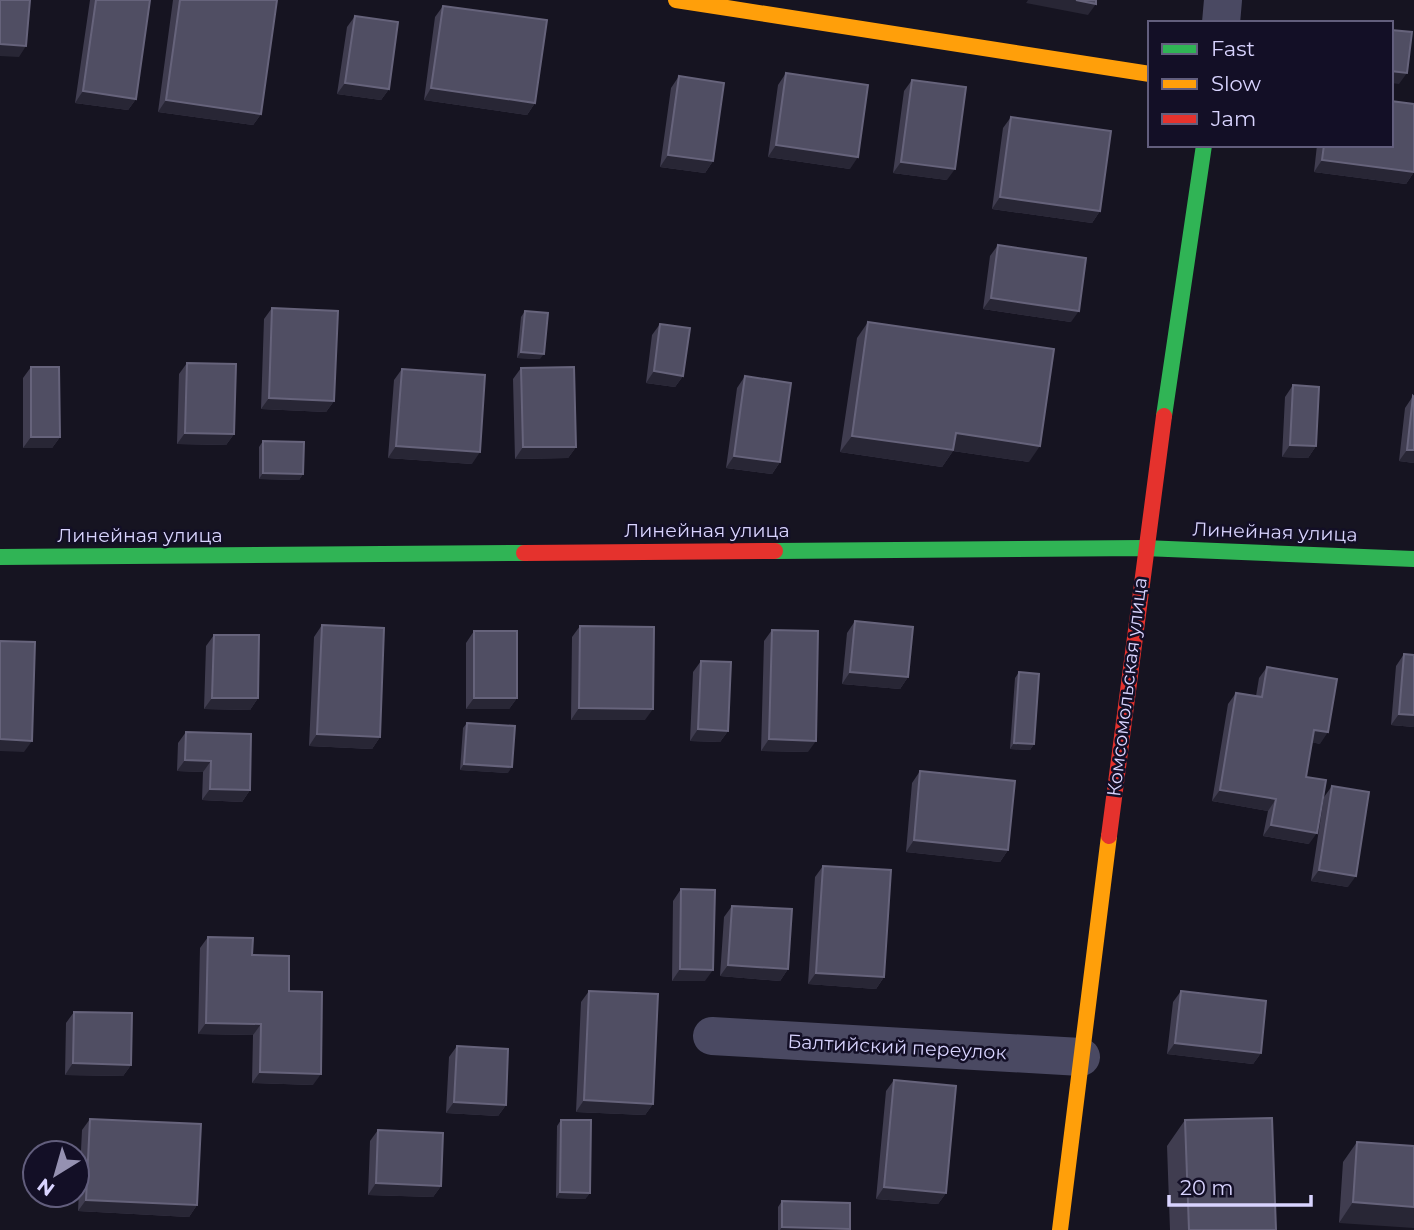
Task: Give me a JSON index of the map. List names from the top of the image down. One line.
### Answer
{"streets":{"street":["Линейная улица","Комсомольская улица","Балтийский переулок"]},"crossings":[["Линейная улица","Комсомольская улица"],["Комсомольская улица","Балтийский переулок"]],"legend":["Fast","Slow","Jam"],"scale_bar":"20 m","north":"bottom left"}
